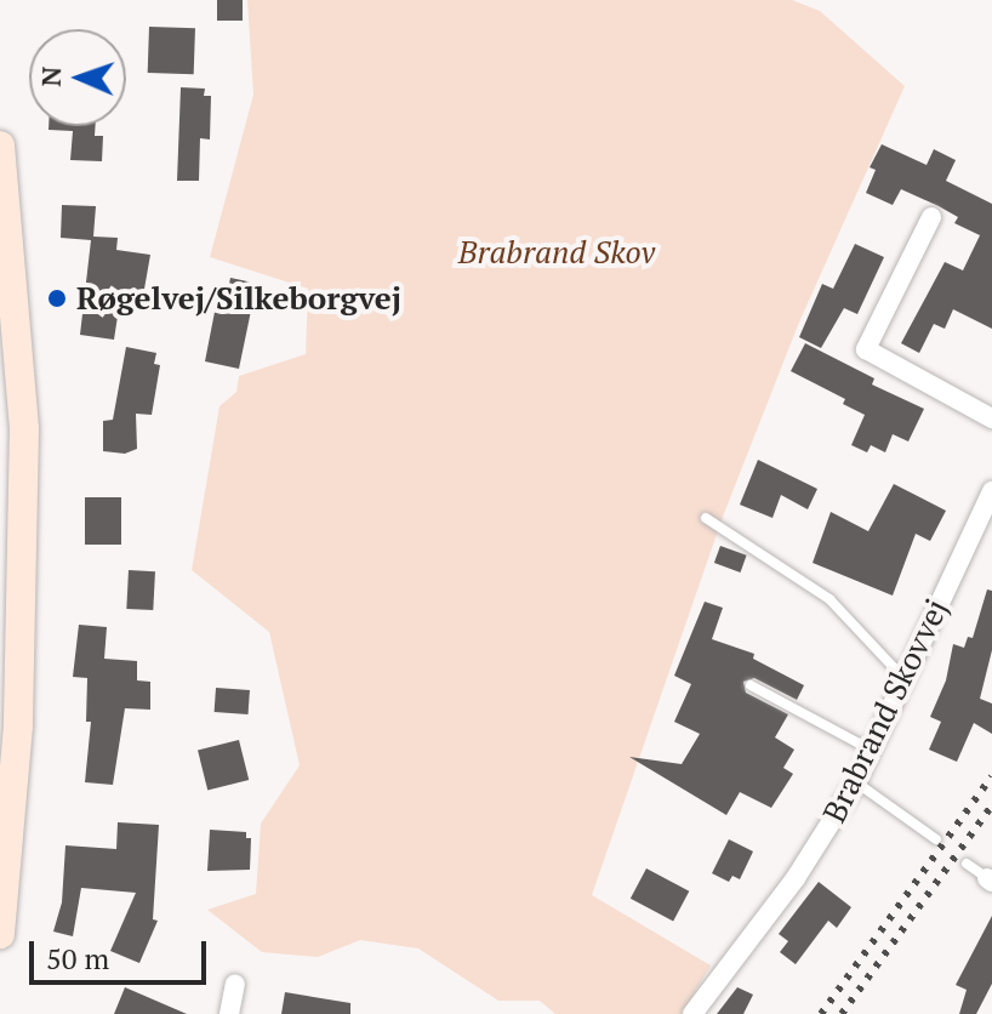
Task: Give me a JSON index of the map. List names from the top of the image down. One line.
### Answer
{"streets":{"street":["Brabrand Skovvej"]},"parks":["Brabrand Skov"],"places":["Røgelvej/Silkeborgvej"],"scale_bar":"50 m","north":"left"}
